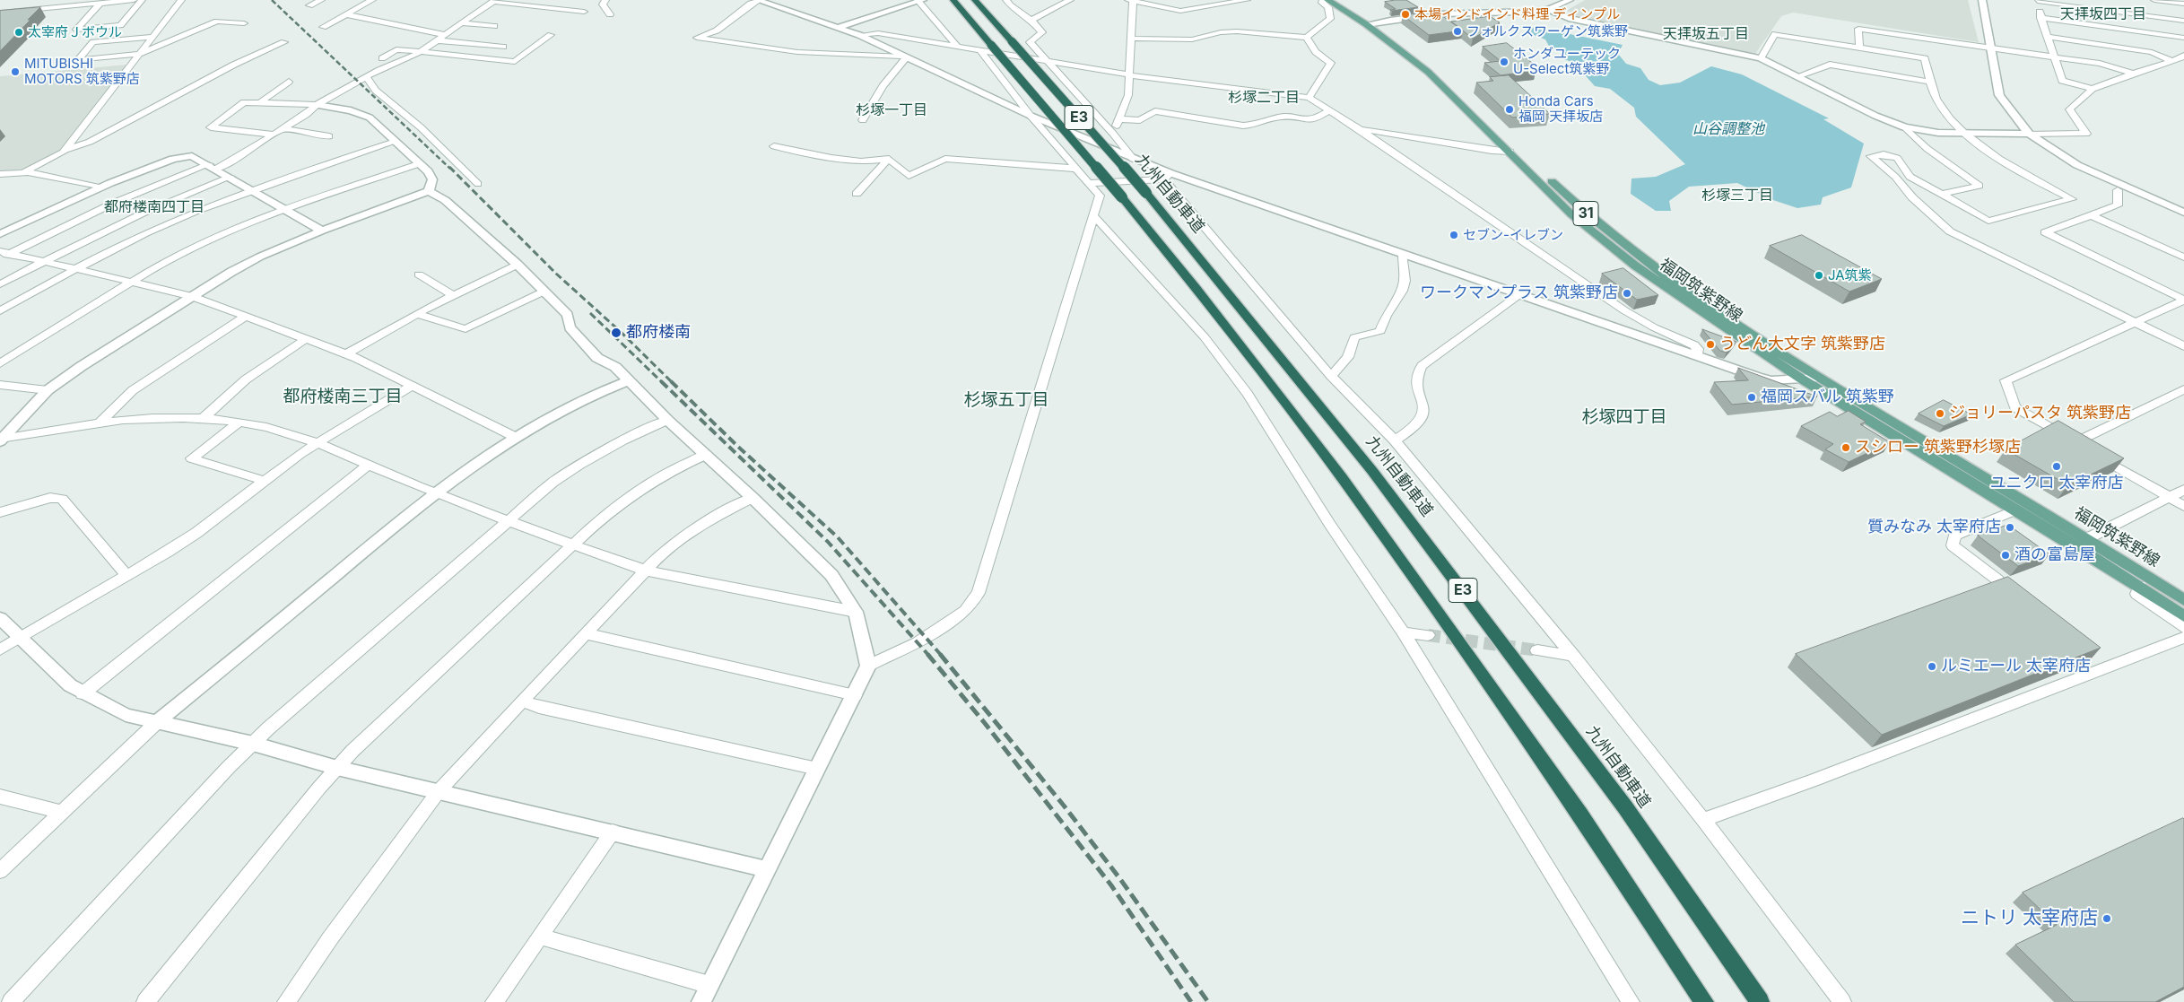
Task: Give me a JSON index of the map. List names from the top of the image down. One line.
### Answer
{"streets":{"highway":["E3","九州自動車道"],"main road":["31","福岡筑紫野線"]},"districts":["天拝坂四丁目","天拝坂五丁目","杉塚二丁目","杉塚一丁目","杉塚三丁目","都府楼南四丁目","都府楼南三丁目","杉塚五丁目","杉塚四丁目"],"water":["山谷調整池"],"places":["本場インドインド料理 ディンプル","フォルクスワーゲン筑紫野","太宰府Ｊボウル","ホンダユーテック U-Select筑紫野","MITUBISHI MOTORS 筑紫野店","Honda Cars 福岡 天拝坂店","セブン-イレブン","JA筑紫","ワークマンプラス 筑紫野店","都府楼南","うどん大文字 筑紫野店","福岡スバル 筑紫野","ジョリーパスタ 筑紫野店","スシロー 筑紫野杉塚店","ユニクロ 太宰府店","質みなみ 太宰府店","酒の富島屋","ルミエール 太宰府店","ニトリ 太宰府店"]}
